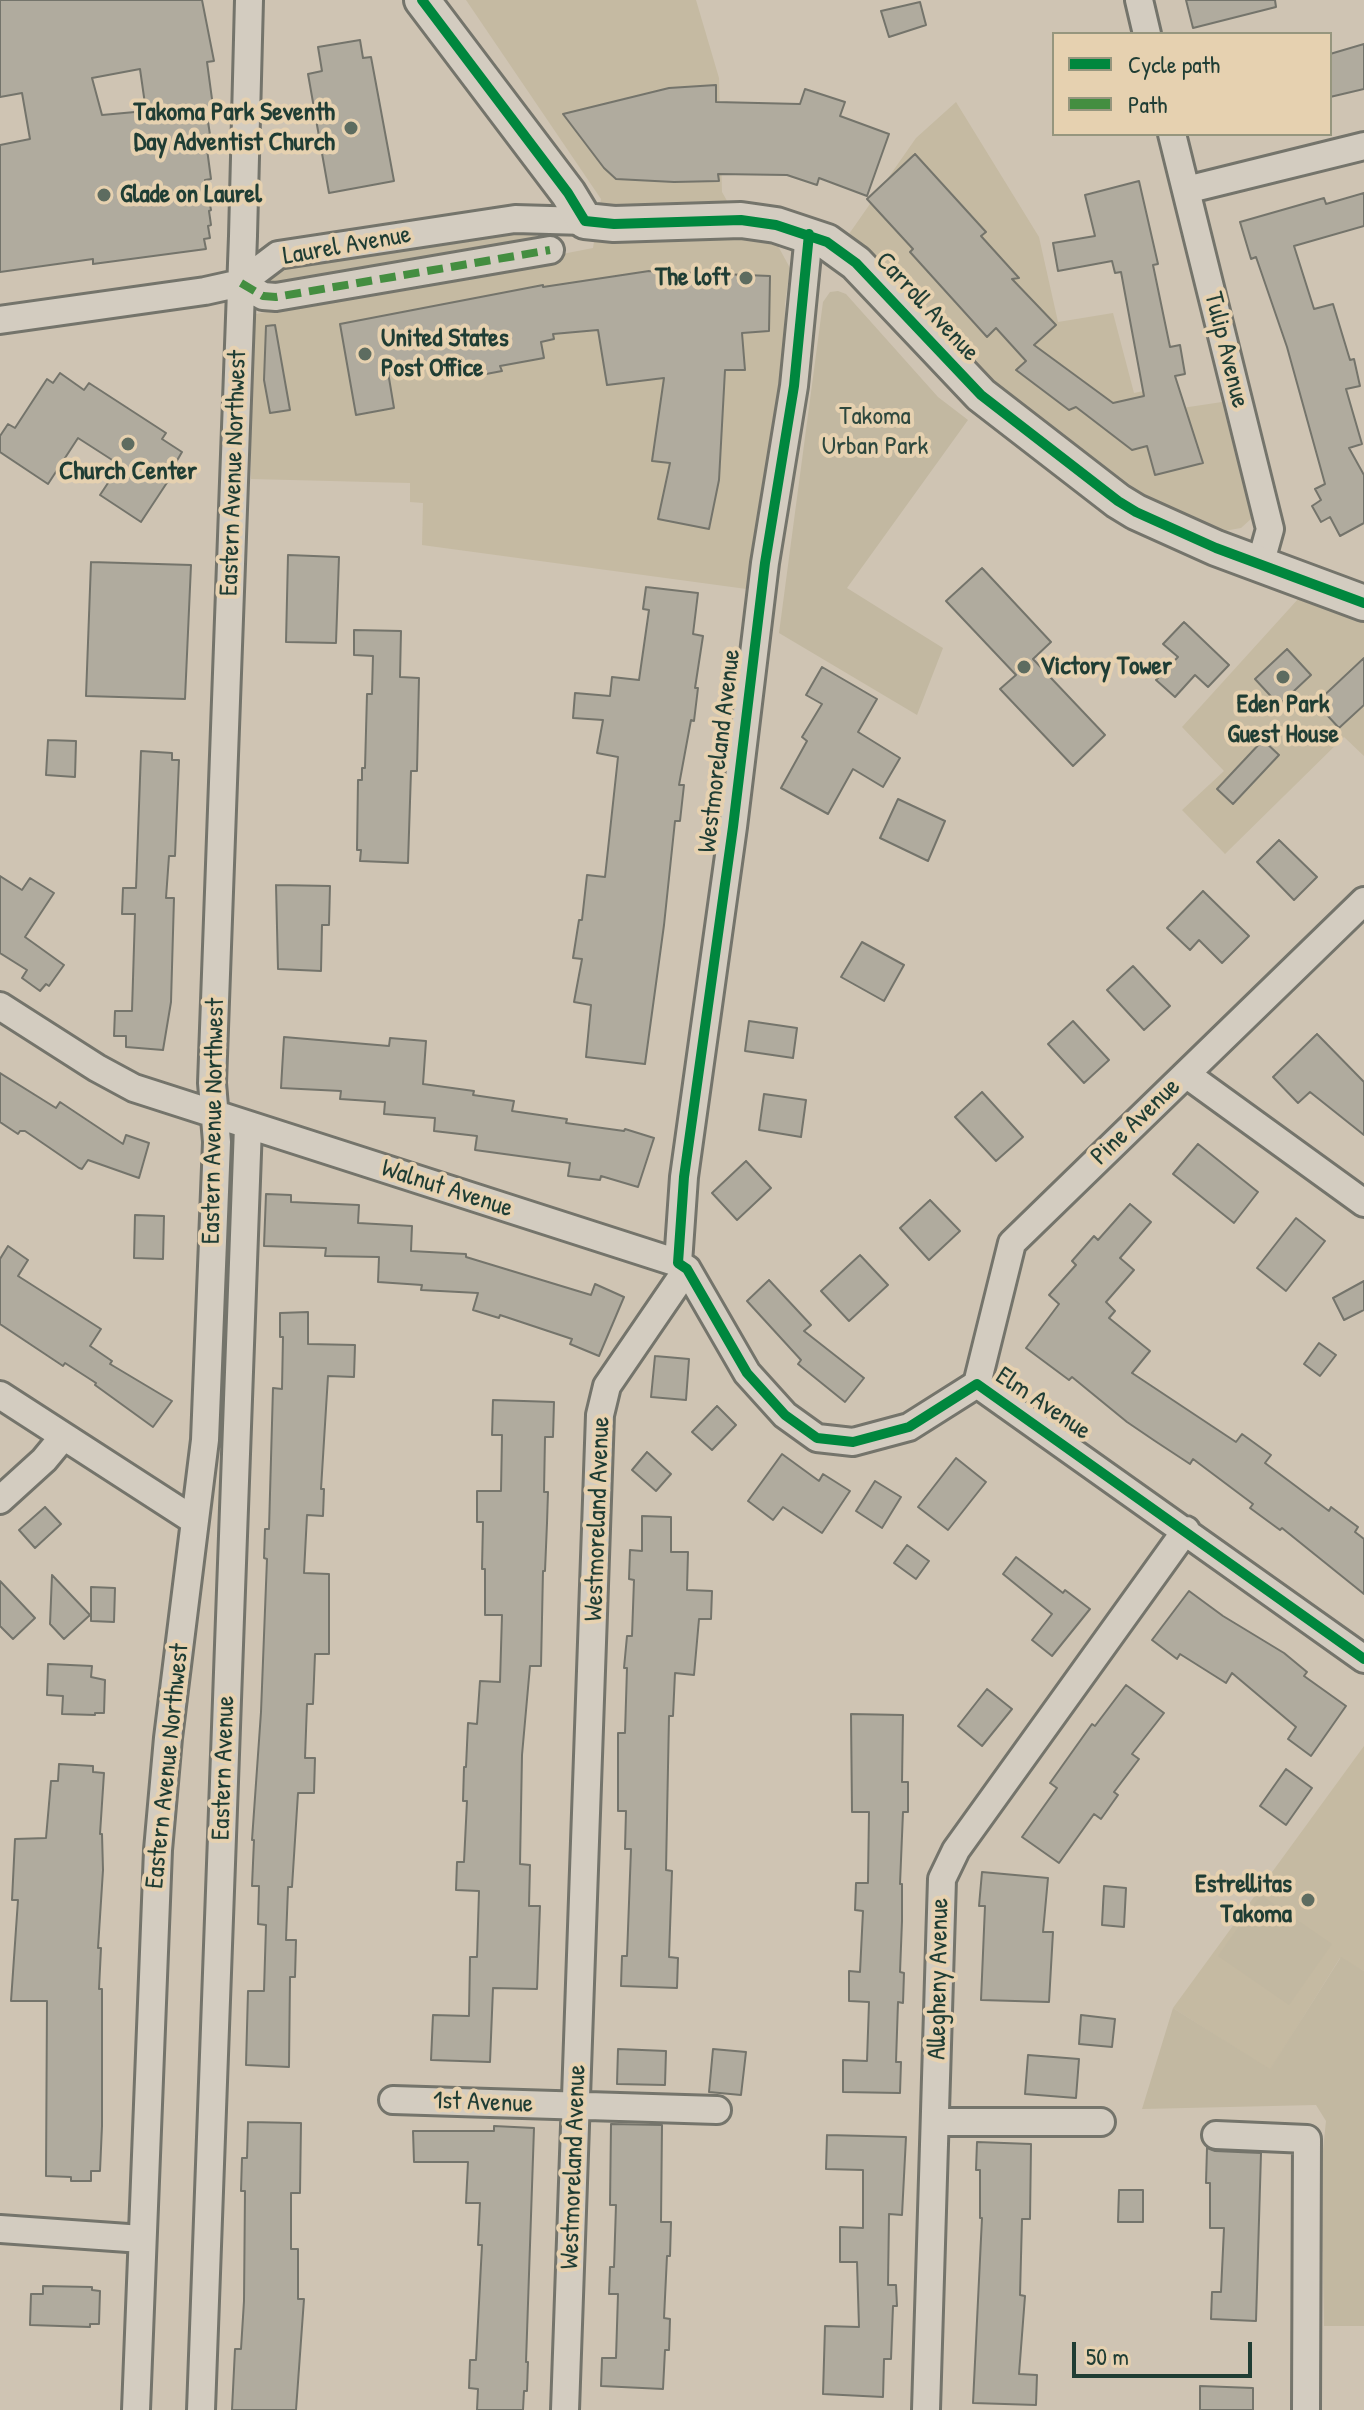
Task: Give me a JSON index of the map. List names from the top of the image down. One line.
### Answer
{"streets":{"main road":["Carroll Avenue"],"street":["Laurel Avenue","Tulip Avenue","Eastern Avenue Northwest","Westmoreland Avenue","Pine Avenue","Walnut Avenue","Elm Avenue","Eastern Avenue","Allegheny Avenue","1st Avenue"]},"crossings":[["Laurel Avenue","Carroll Avenue"],["Laurel Avenue","Eastern Avenue Northwest"],["Carroll Avenue","Tulip Avenue"],["Carroll Avenue","Westmoreland Avenue"],["Eastern Avenue Northwest","Walnut Avenue"],["Westmoreland Avenue","Walnut Avenue"],["Westmoreland Avenue","Elm Avenue"],["Westmoreland Avenue","1st Avenue"],["Pine Avenue","Elm Avenue"],["Walnut Avenue","Elm Avenue"],["Walnut Avenue","Eastern Avenue"],["Elm Avenue","Allegheny Avenue"]],"parks":["Takoma Urban Park"],"places":["Takoma Park Seventh Day Adventist Church","Glade on Laurel","The loft","United States Post Office","Church Center","Victory Tower","Eden Park Guest House","Estrellitas Takoma"],"legend":["Cycle path","Path"],"scale_bar":"50 m"}
